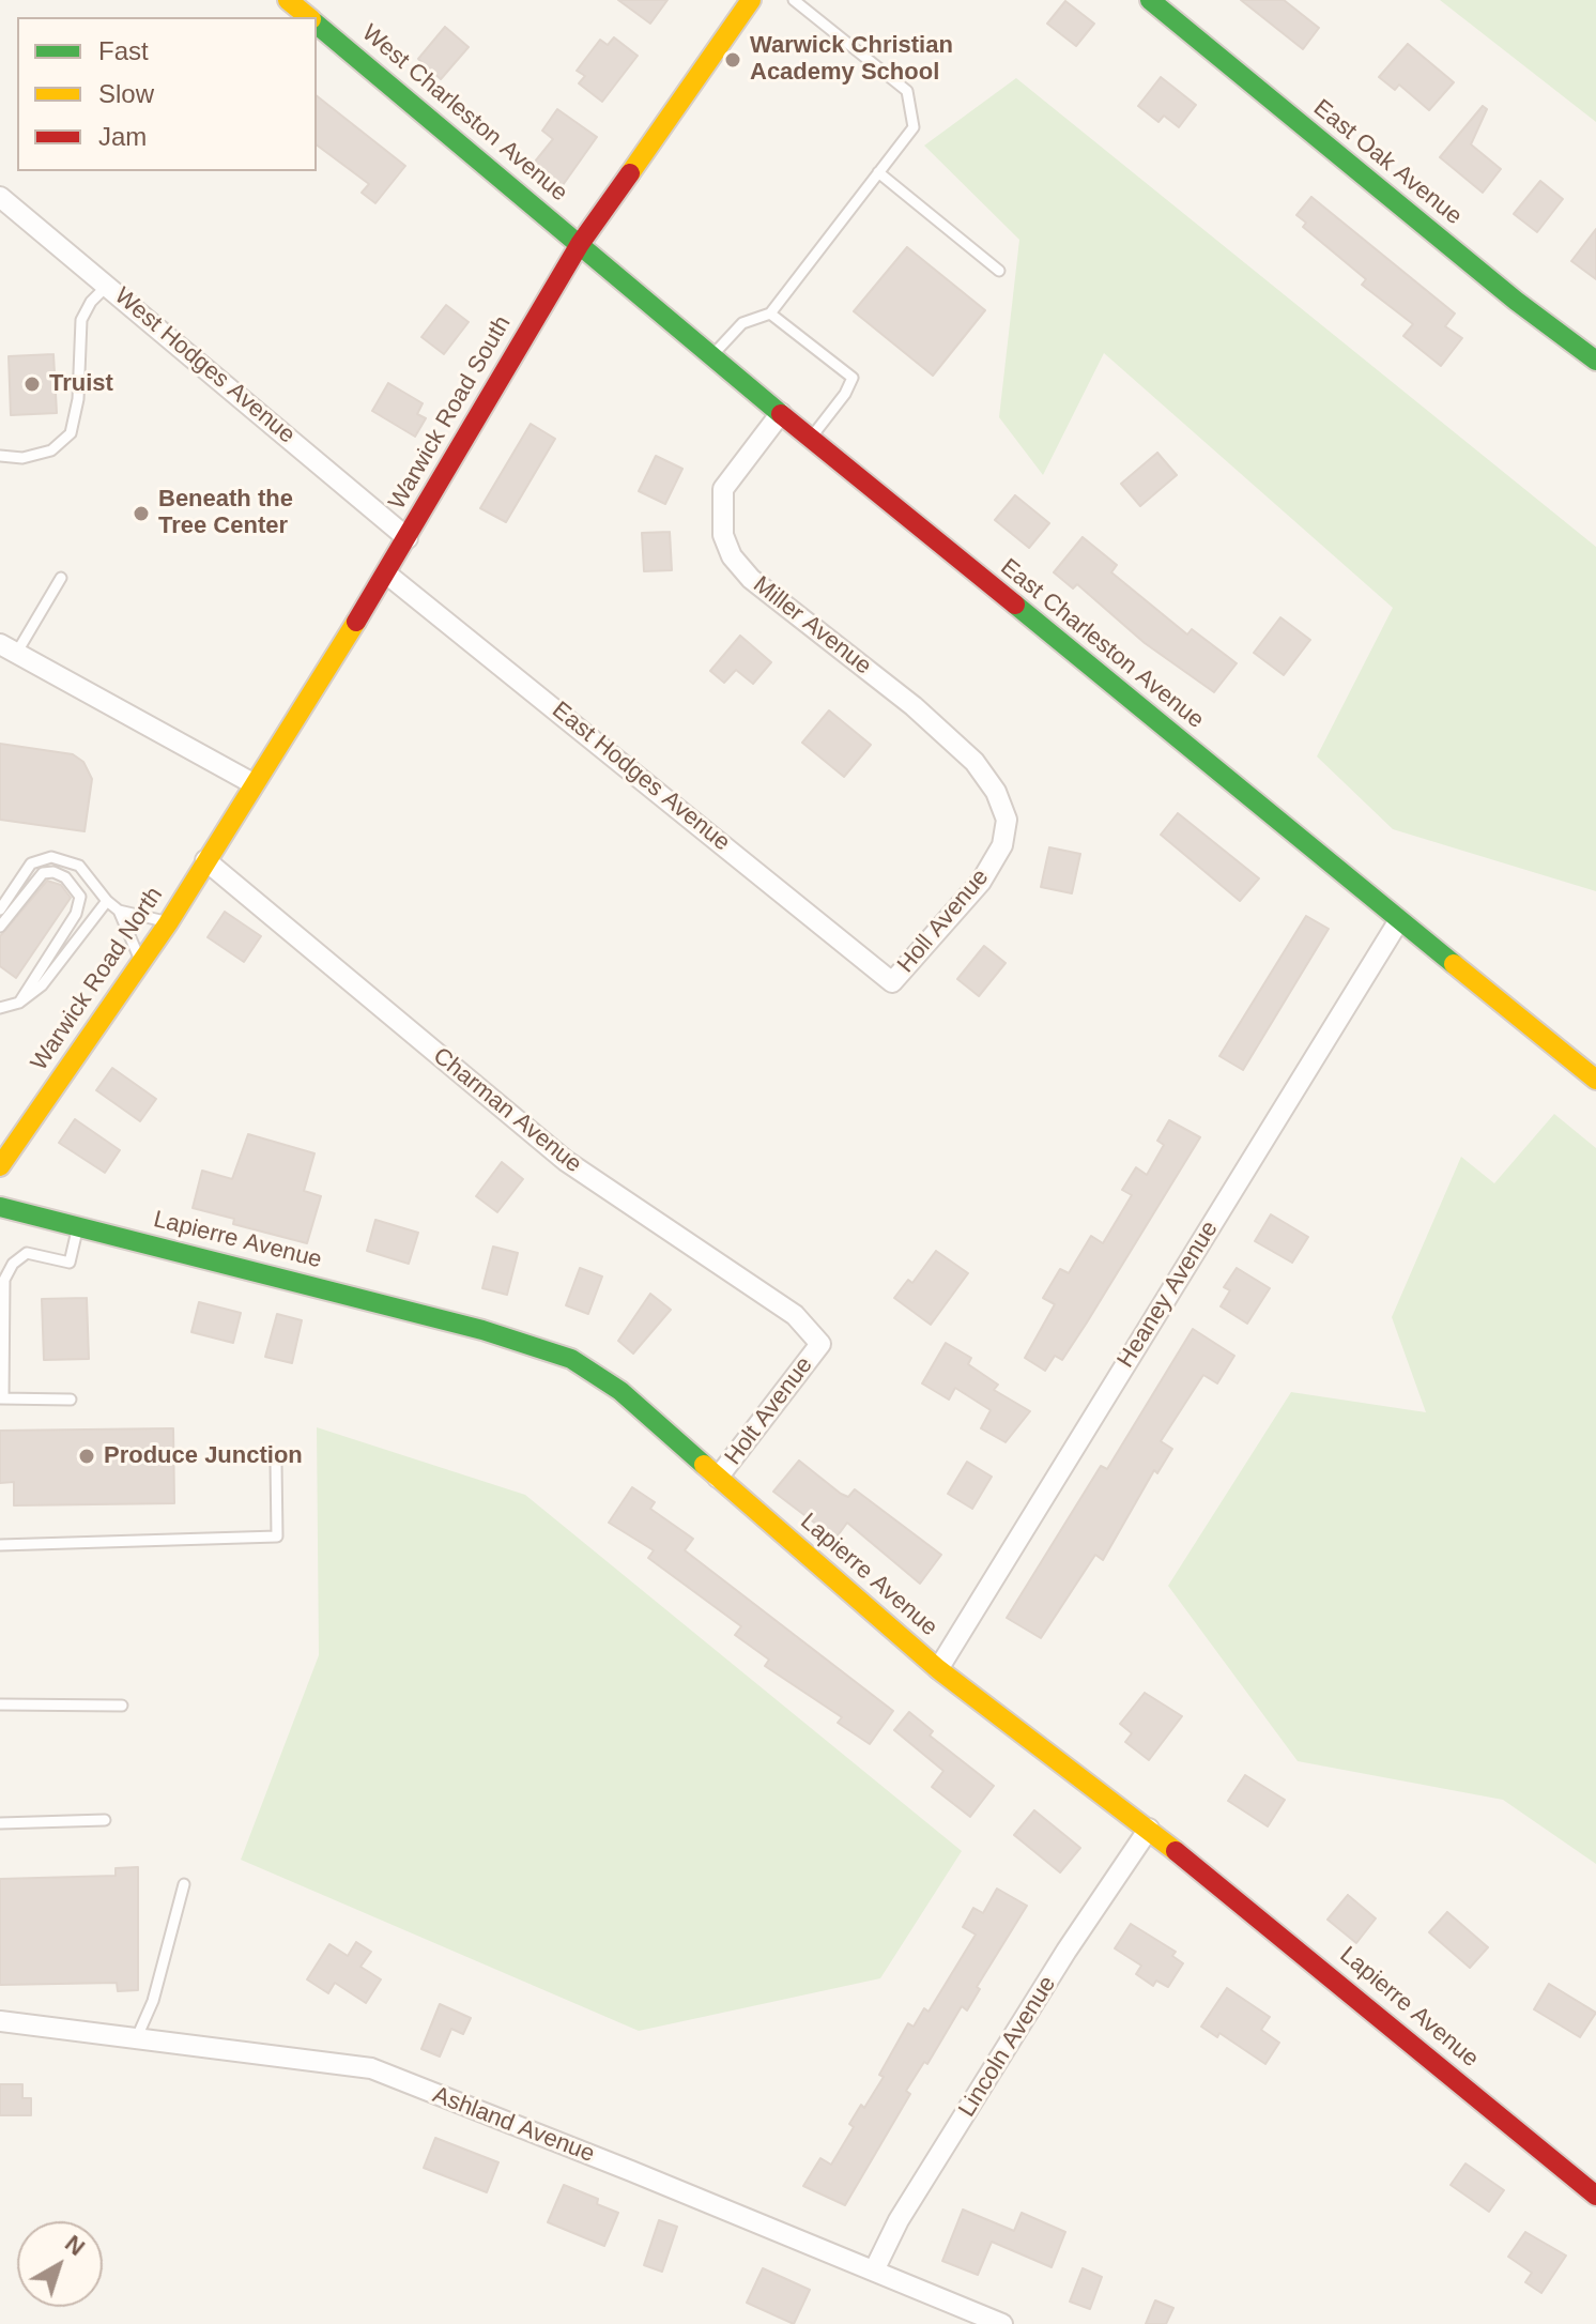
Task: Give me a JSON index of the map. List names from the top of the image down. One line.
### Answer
{"streets":{"street":["West Charleston Avenue","East Oak Avenue","West Hodges Avenue","Warwick Road South","Miller Avenue","East Charleston Avenue","East Hodges Avenue","Holl Avenue","Warwick Road North","Charman Avenue","Lapierre Avenue","Heaney Avenue","Holt Avenue","Lincoln Avenue","Ashland Avenue"]},"crossings":[["West Charleston Avenue","Warwick Road South"],["West Charleston Avenue","East Charleston Avenue"],["West Hodges Avenue","Warwick Road South"],["Warwick Road South","East Charleston Avenue"],["Warwick Road South","East Hodges Avenue"],["Warwick Road South","Warwick Road North"],["Warwick Road South","Charman Avenue"],["Miller Avenue","East Charleston Avenue"],["Miller Avenue","Holl Avenue"],["East Charleston Avenue","Heaney Avenue"],["East Hodges Avenue","Holl Avenue"],["Warwick Road North","Charman Avenue"],["Charman Avenue","Holt Avenue"],["Lapierre Avenue","Heaney Avenue"],["Lapierre Avenue","Holt Avenue"],["Lapierre Avenue","Lincoln Avenue"],["Lincoln Avenue","Ashland Avenue"]],"places":["Warwick Christian Academy School","Truist","Beneath the Tree Center","Produce Junction"],"legend":["Fast","Slow","Jam"],"north":"top right"}
